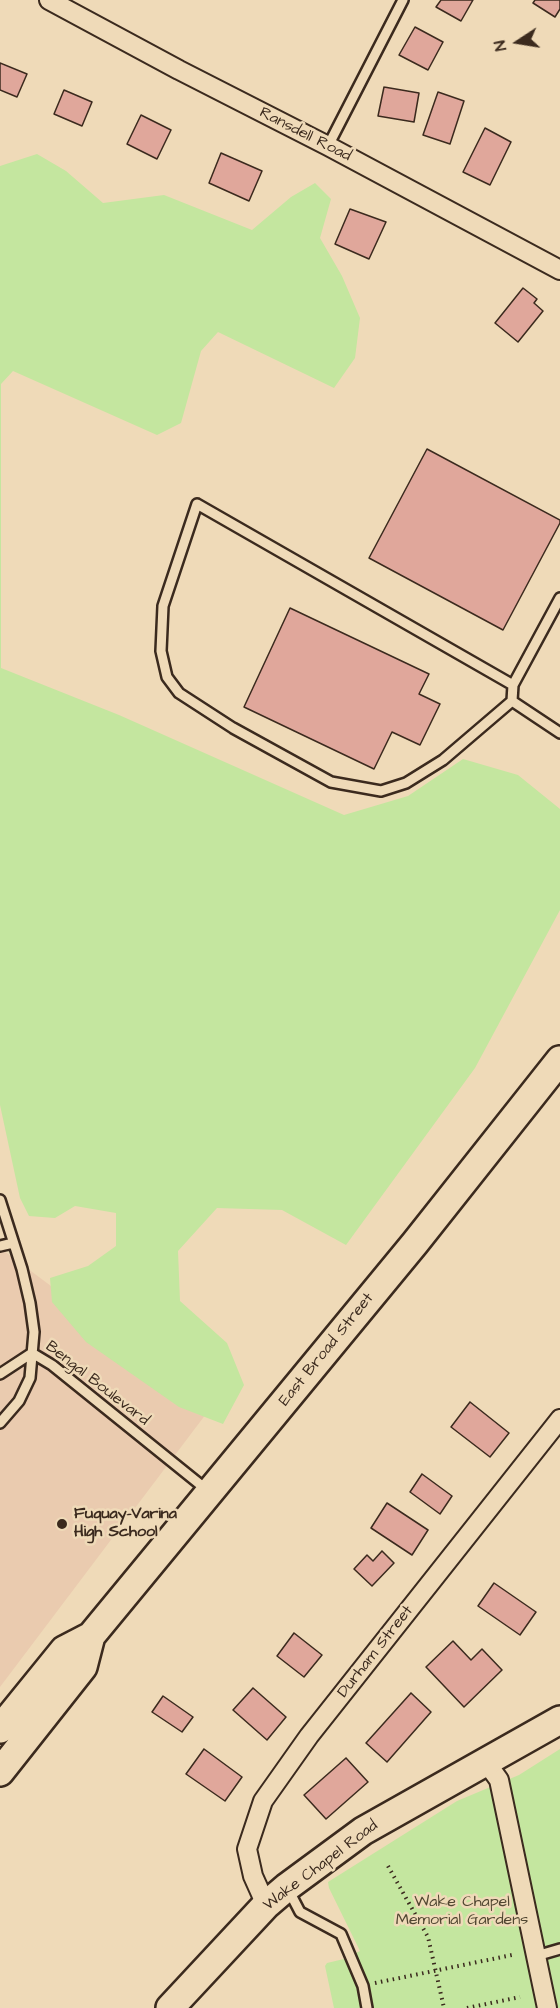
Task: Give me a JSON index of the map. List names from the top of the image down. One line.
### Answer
{"streets":{"main road":["East Broad Street","Wake Chapel Road"],"street":["Ransdell Road","Durham Street"],"lane":["Bengal Boulevard"]},"crossings":[["East Broad Street","Bengal Boulevard"],["Durham Street","Wake Chapel Road"]],"parks":["Wake Chapel Memorial Gardens"],"places":["Fuquay-Varina High School"],"north":"left"}
